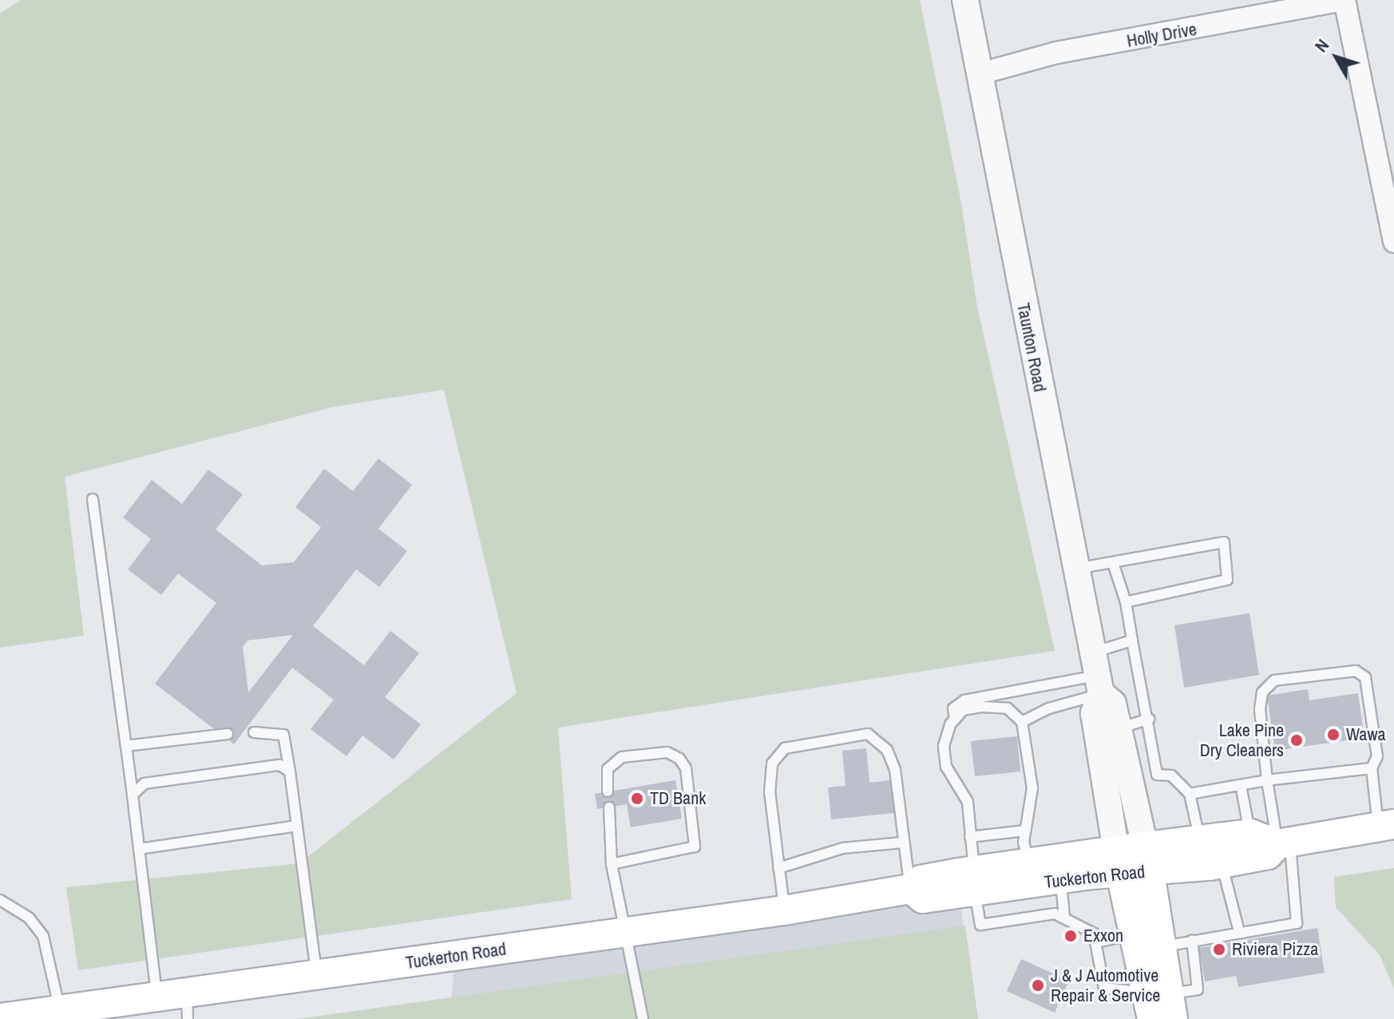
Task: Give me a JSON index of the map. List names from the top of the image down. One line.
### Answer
{"streets":{"main road":["Tuckerton Road"],"street":["Holly Drive","Taunton Road"]},"crossings":[["Holly Drive","Taunton Road"],["Taunton Road","Tuckerton Road"]],"places":["Wawa","Lake Pine Dry Cleaners","TD Bank","Exxon","Riviera Pizza","J & J Automotive Repair & Service"],"north":"top left"}
